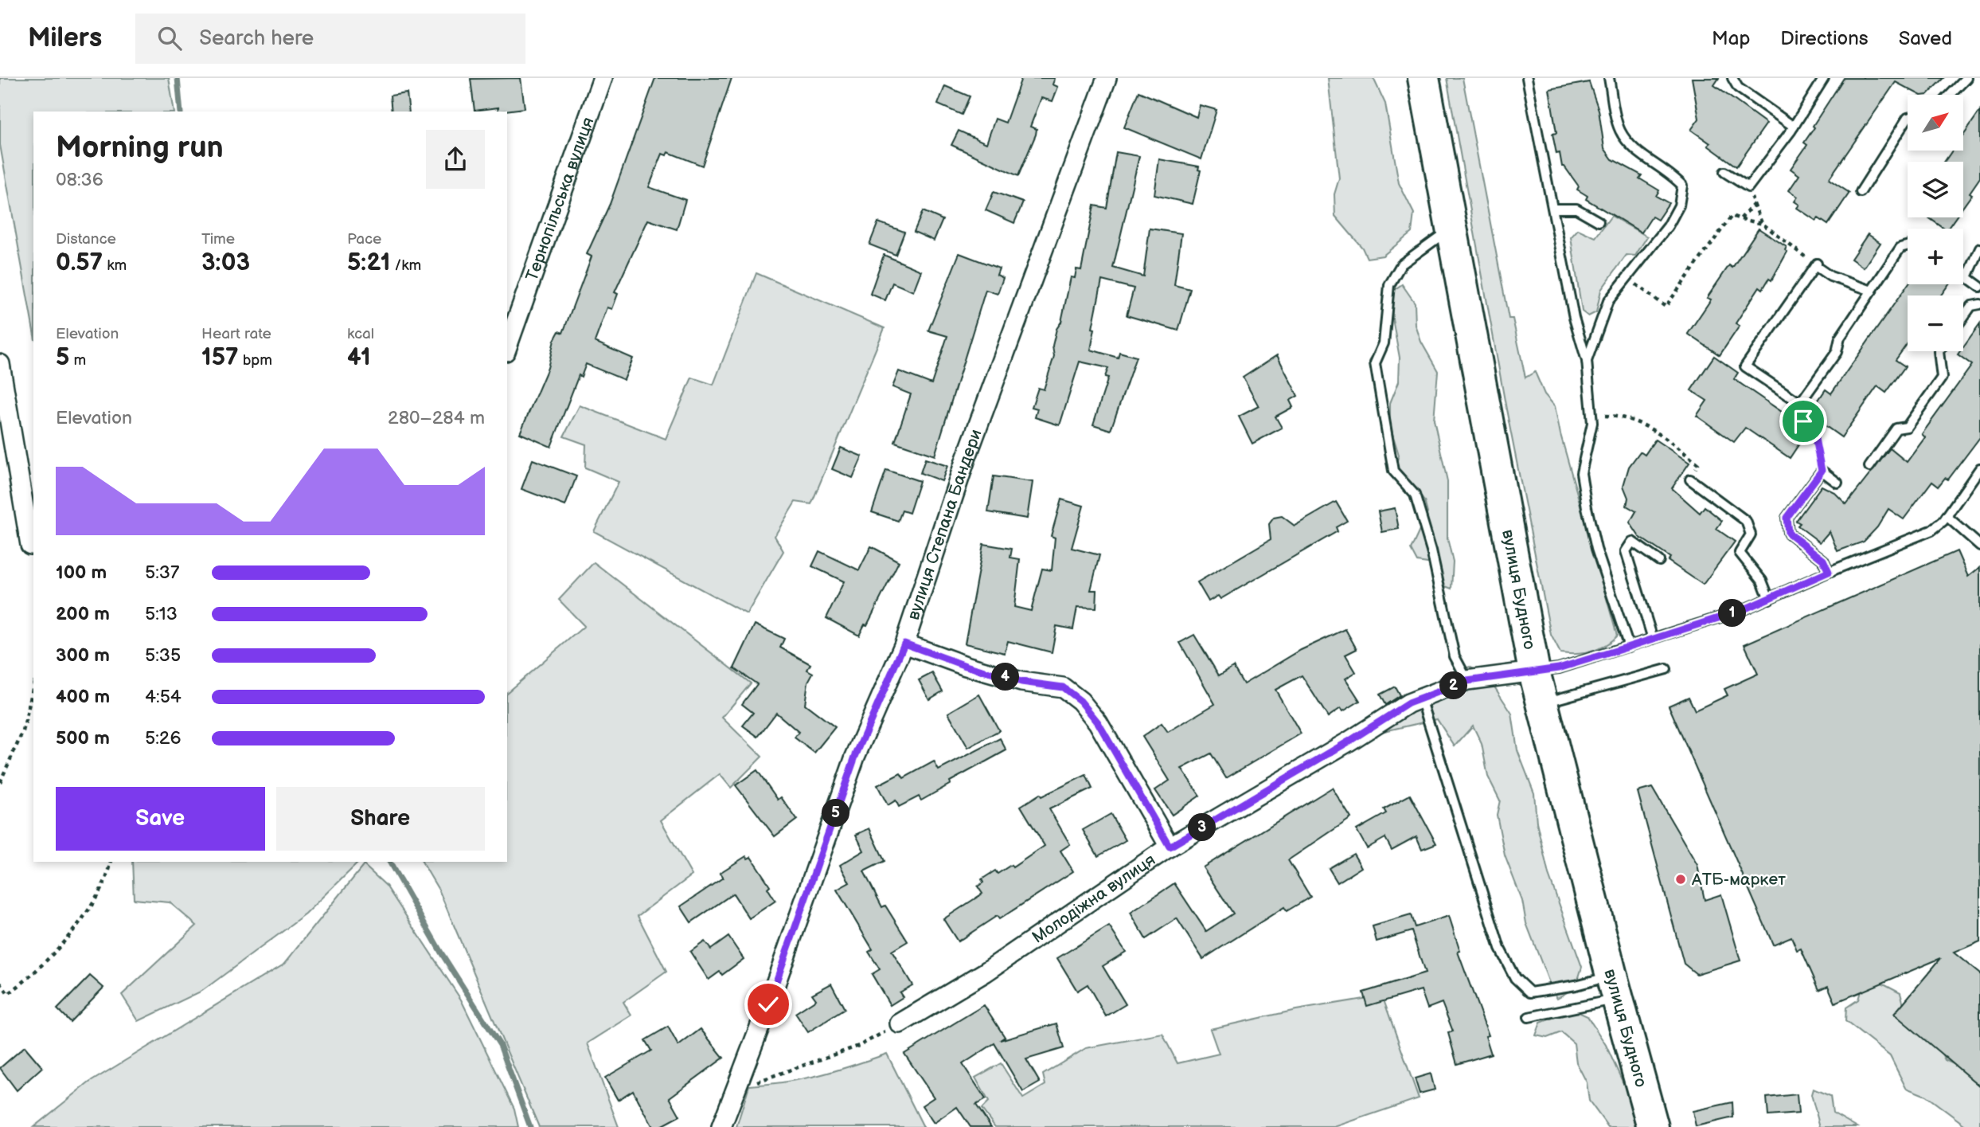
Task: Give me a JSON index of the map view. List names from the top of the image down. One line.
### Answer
{"streets":{"highway":["вулиця Будного"],"street":["Тернопільська вулиця","вулиця Степана Бандери","Молодіжна вулиця"]},"crossings":[["вулиця Будного","Молодіжна вулиця"]],"places":["АТБ-маркет"],"north":"top right","page":{"header":"Milers","search":"Search here","nav":["Map","Directions","Saved"],"map_buttons":["+","−"],"heading":["Morning run","08:36"],"stats":[["Distance","0.57 km"],["Time","3:03"],["Pace","5:21 /km"],["Elevation","5 m"],["Heart rate","157 bpm"],["kcal","41"]],"chart":["Elevation","280–284 m"],"list":[{"name":"100 m","note":"5:37"},{"name":"200 m","note":"5:13"},{"name":"300 m","note":"5:35"},{"name":"400 m","note":"4:54"},{"name":"500 m","note":"5:26"}],"pins":["1","4","2","5","3"],"buttons":["Save","Share"]}}
